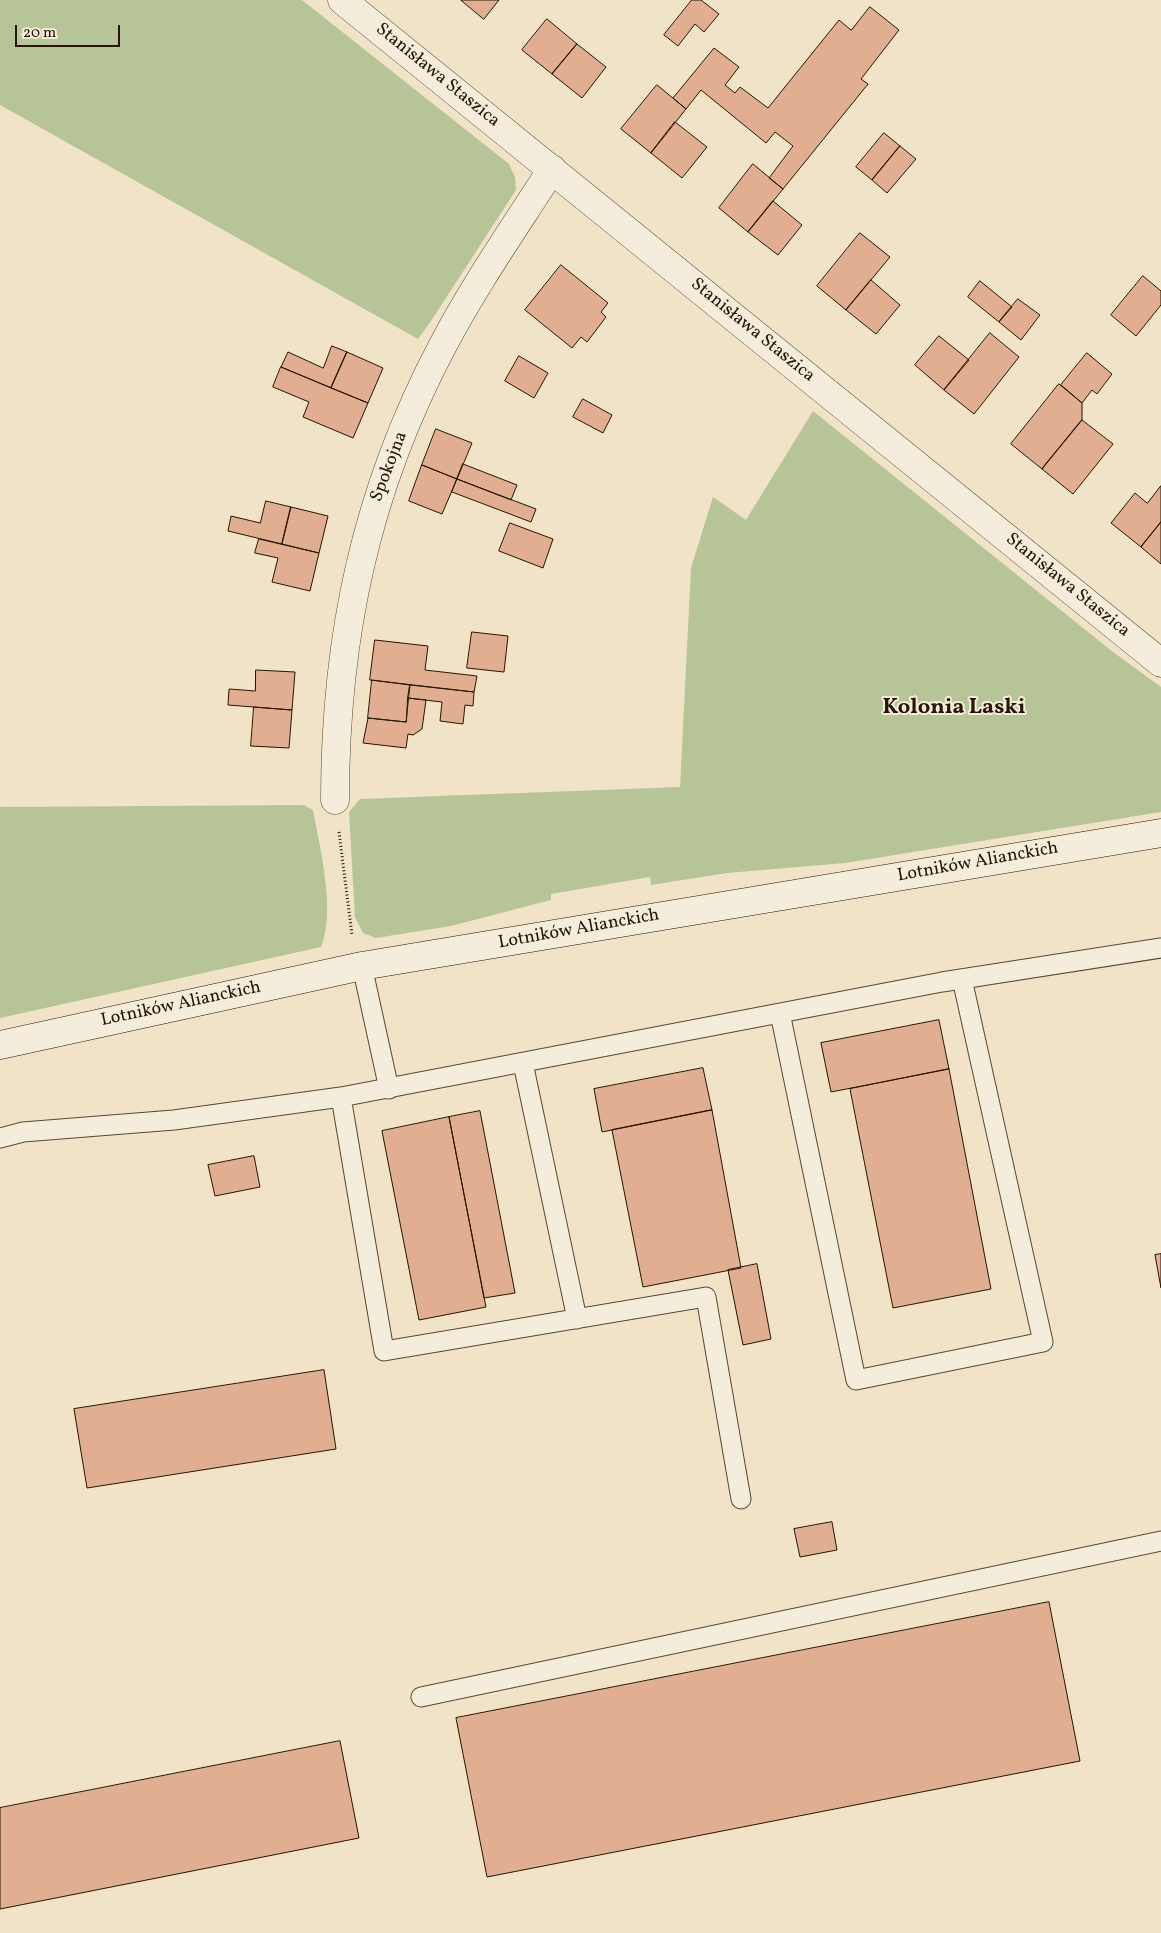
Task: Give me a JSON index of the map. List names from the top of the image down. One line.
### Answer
{"streets":{"street":["Stanisława Staszica","Spokojna","Lotników Alianckich"]},"crossings":[["Stanisława Staszica","Spokojna"]],"districts":["Kolonia Laski"],"scale_bar":"20 m"}
